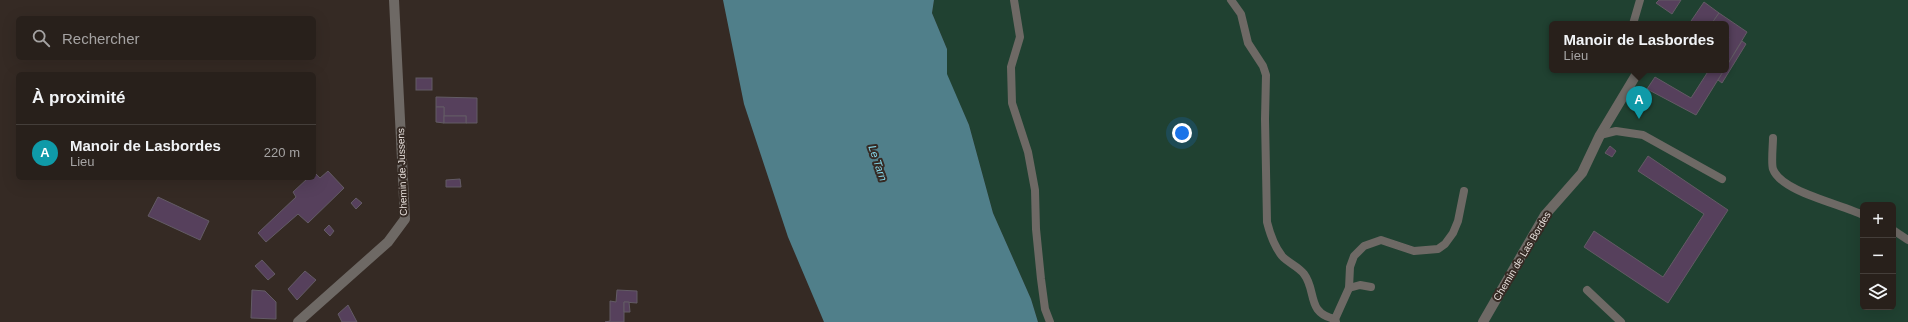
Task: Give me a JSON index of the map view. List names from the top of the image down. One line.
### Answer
{"streets":{"street":["Chemin de Jussens","Chemin de Las Bordes"]},"water":["Le Tarn"],"page":{"search":"Rechercher","popup":["Manoir de Lasbordes","Lieu"],"heading":"À proximité","pins":"A","list":[{"mark":"A","name":"Manoir de Lasbordes","note":"Lieu","value":"220 m"}],"map_buttons":["+","−"]}}
